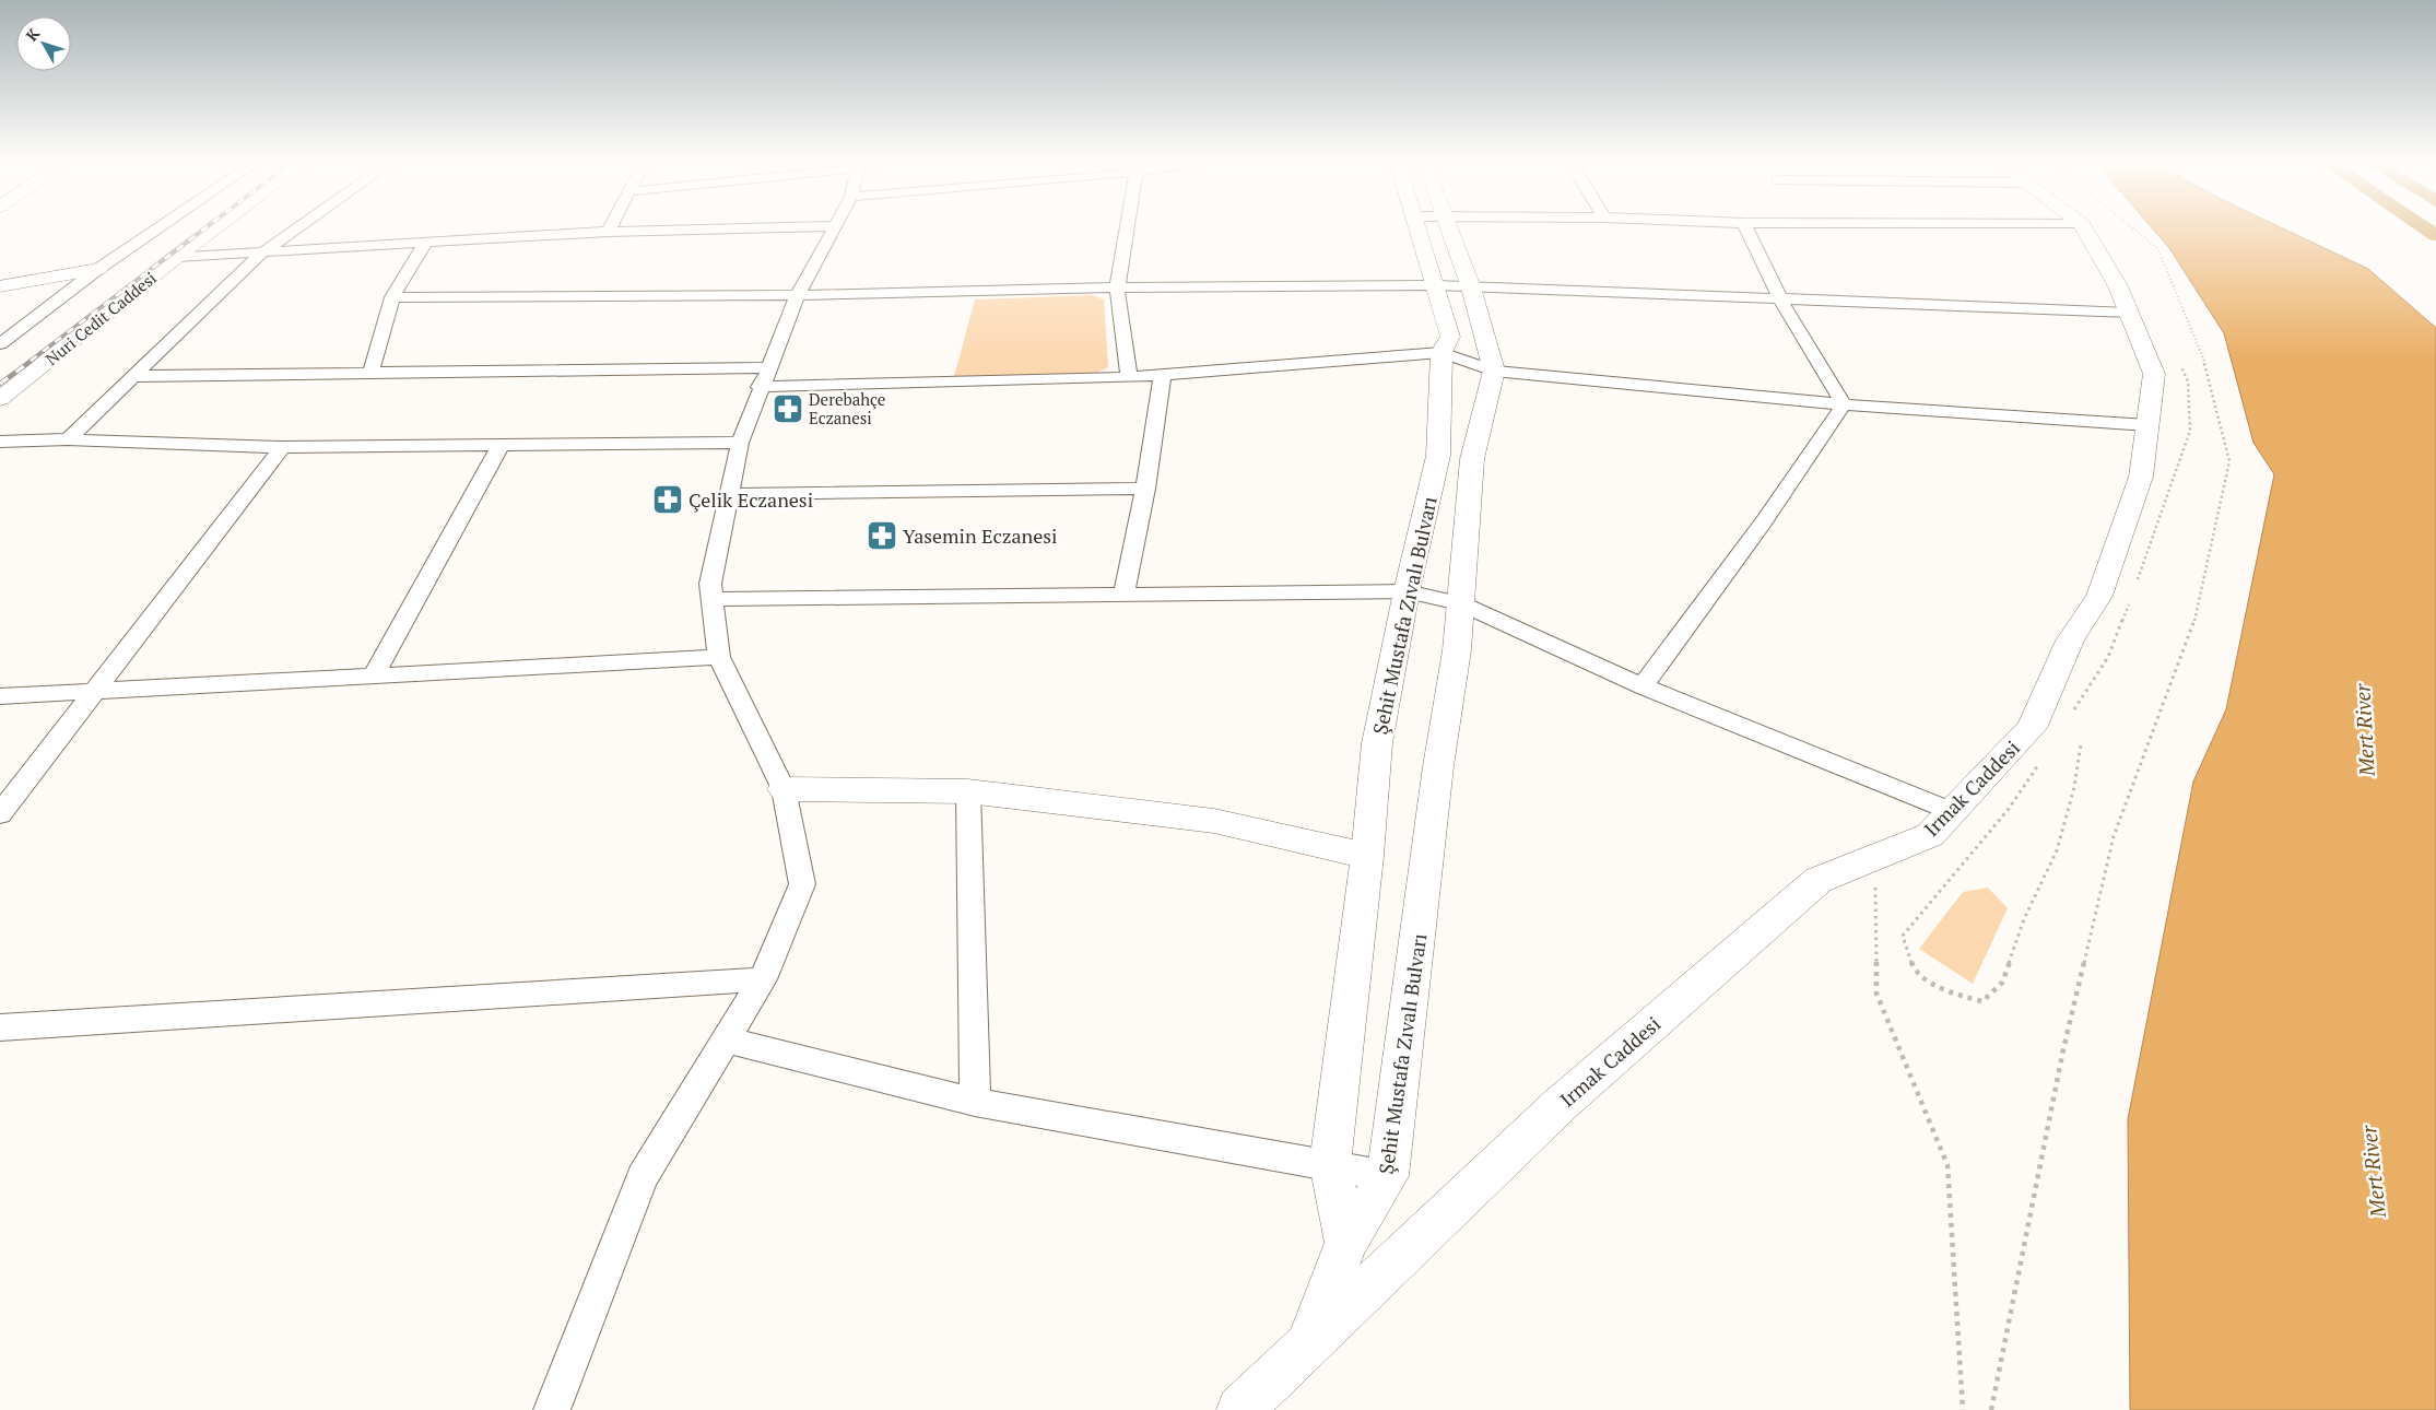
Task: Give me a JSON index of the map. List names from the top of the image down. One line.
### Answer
{"streets":{"street":["Nuri Cedit Caddesi","Şehit Mustafa Zıvalı Bulvarı","Irmak Caddesi"]},"water":["Mert River"],"places":{"pharmacy":["Derebahçe Eczanesi","Çelik Eczanesi","Yasemin Eczanesi"]},"north":"top left"}
